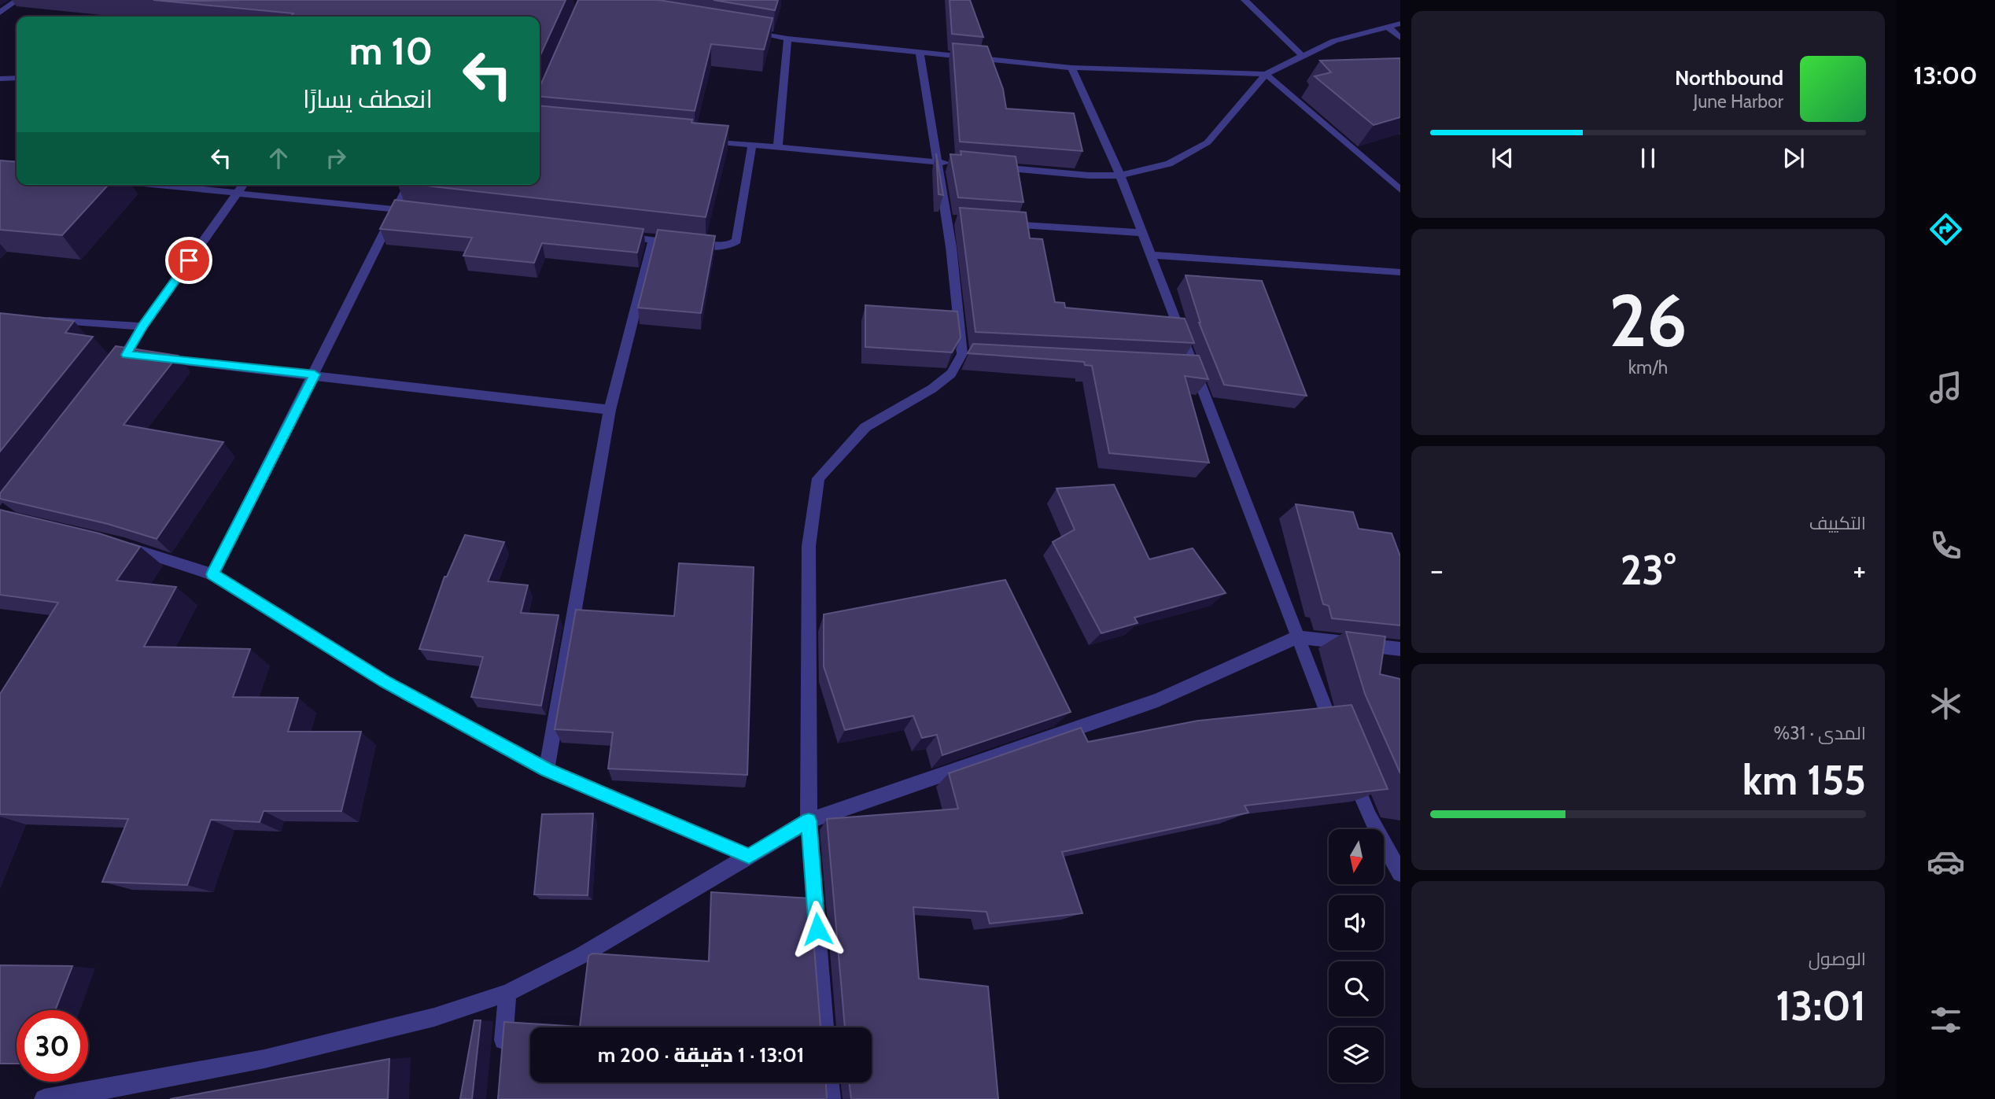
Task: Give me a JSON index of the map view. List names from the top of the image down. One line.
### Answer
{"north":"bottom","page":{"tabs":"13:00","turn":["10 m","انعطف يسارًا"],"song":["Northbound","June Harbor"],"tile":[["26","km/h"],"التكييف",["المدى · 31%","155 km"],["الوصول","13:01"]],"heat":["−","23°","+"],"limit":"30","trip":"13:01 · 1 دقيقة · 200 m"}}
